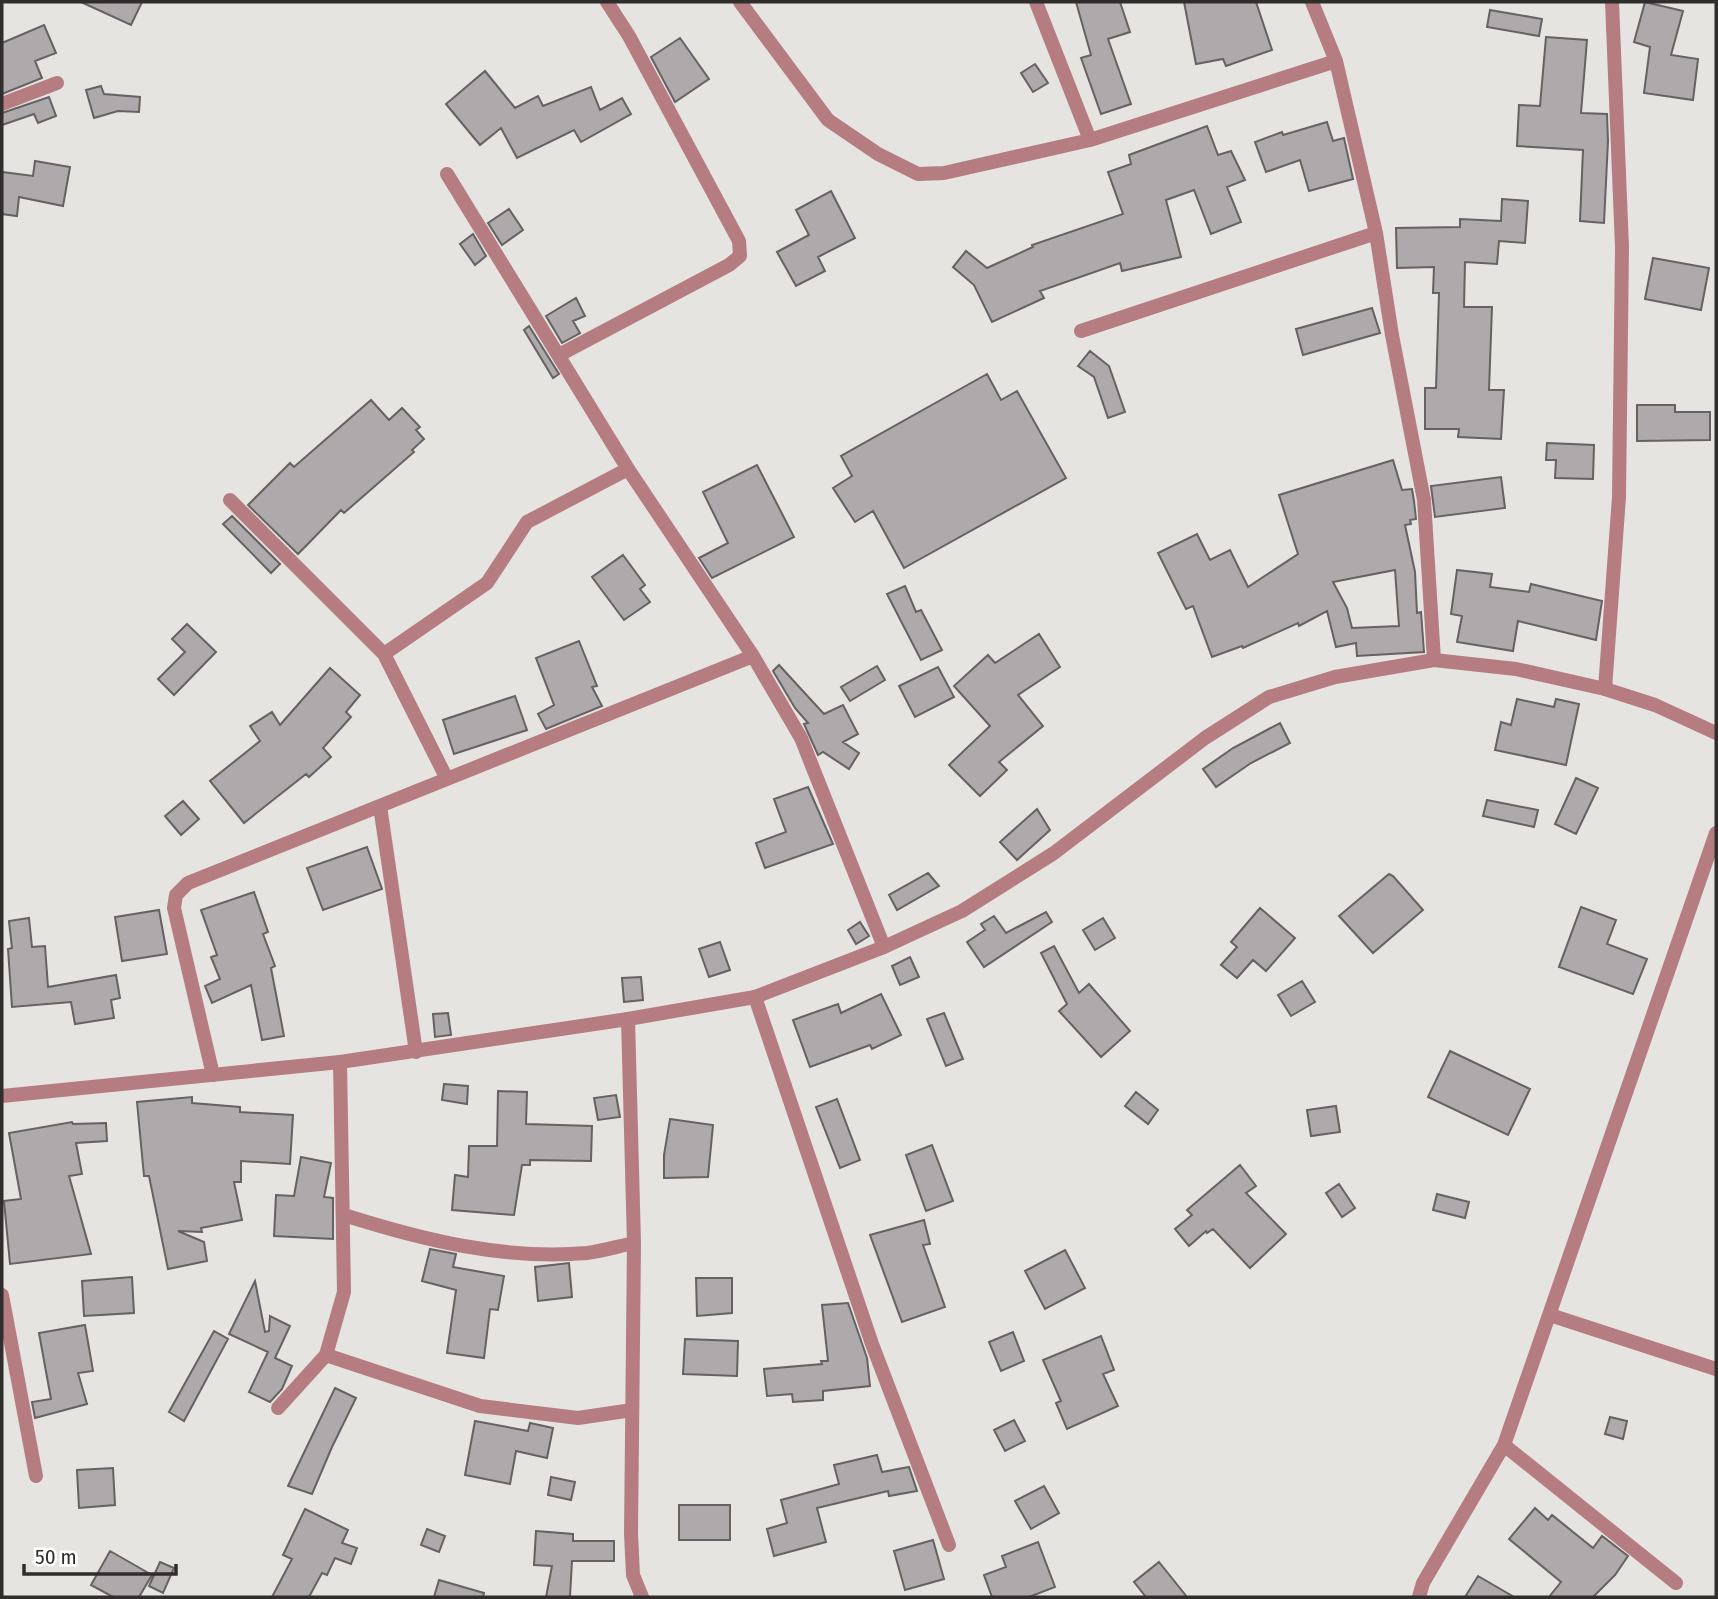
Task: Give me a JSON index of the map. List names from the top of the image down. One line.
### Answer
{"scale_bar":"50 m"}
